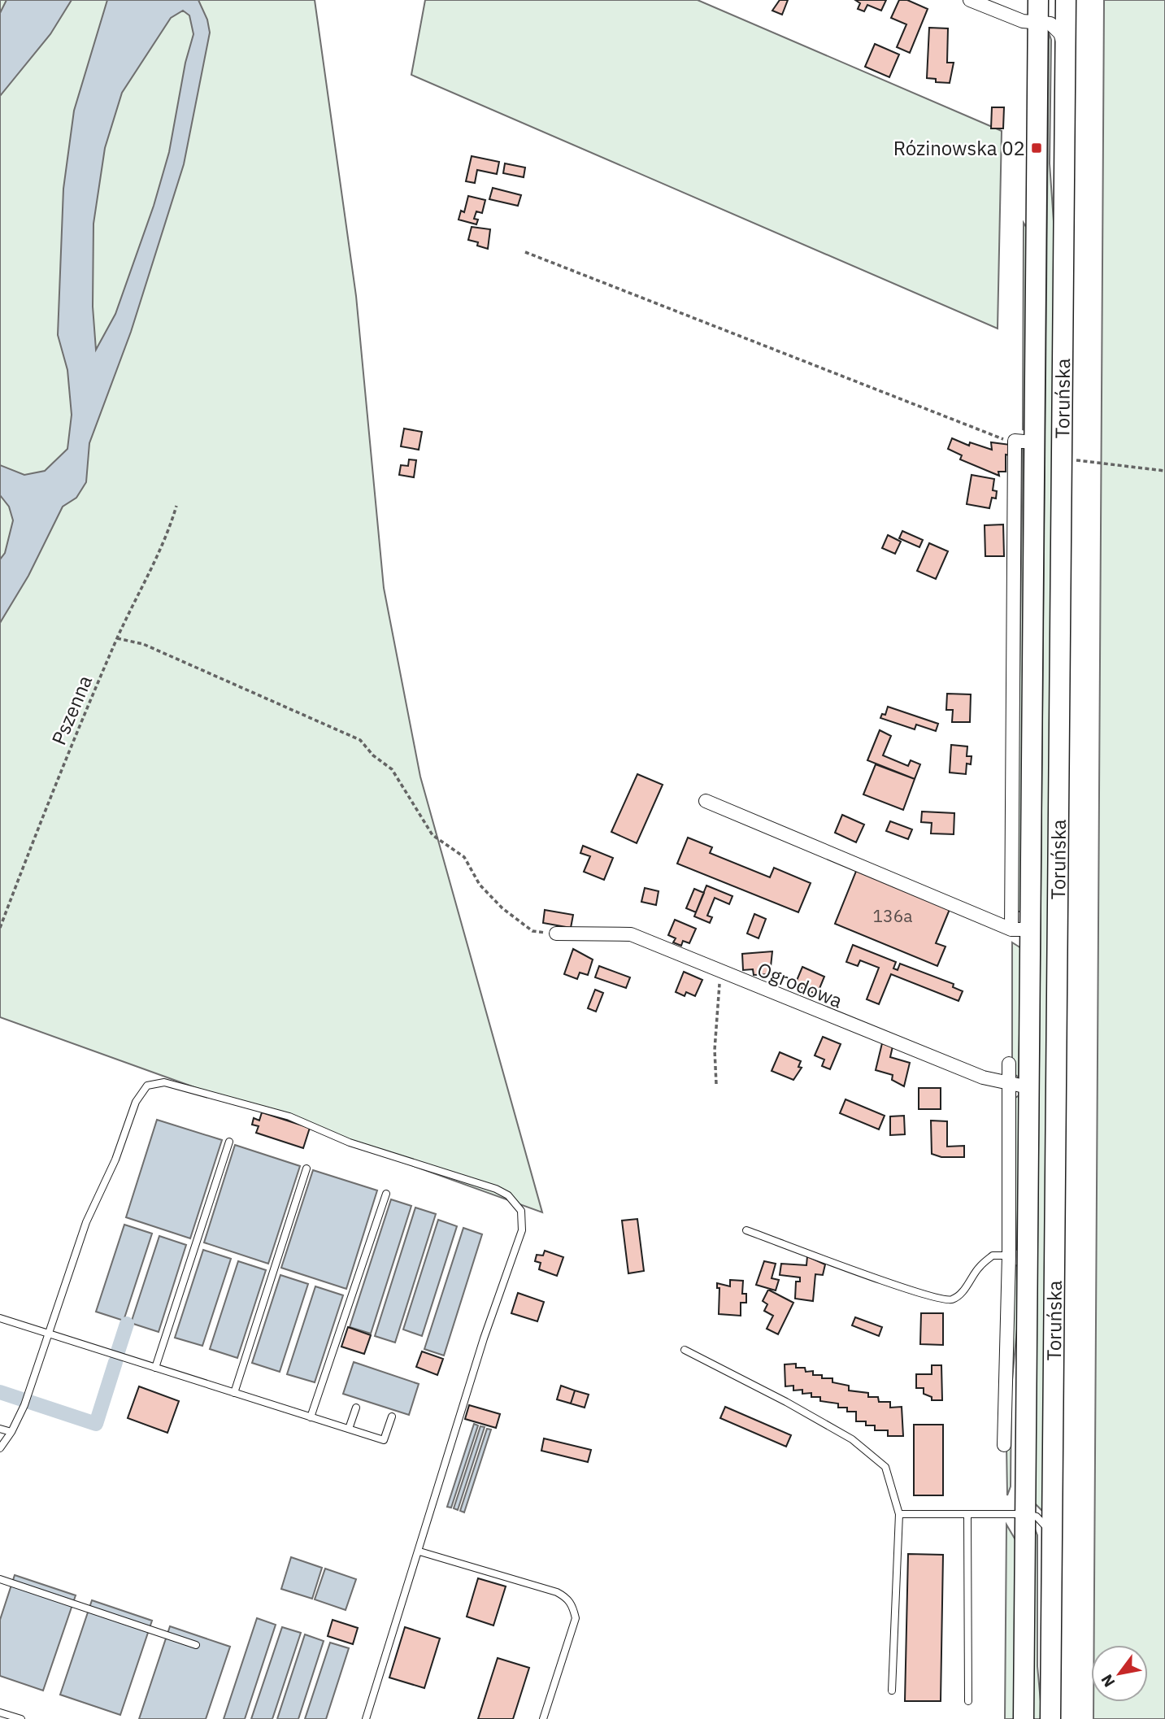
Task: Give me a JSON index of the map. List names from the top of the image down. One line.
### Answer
{"streets":{"main road":["Toruńska"],"street":["Ogrodowa"],"path":["Pszenna"]},"crossings":[["Toruńska","Ogrodowa"]],"places":{"transit":["Rózinowska 02"]},"house_numbers":["136a"],"north":"bottom left"}
